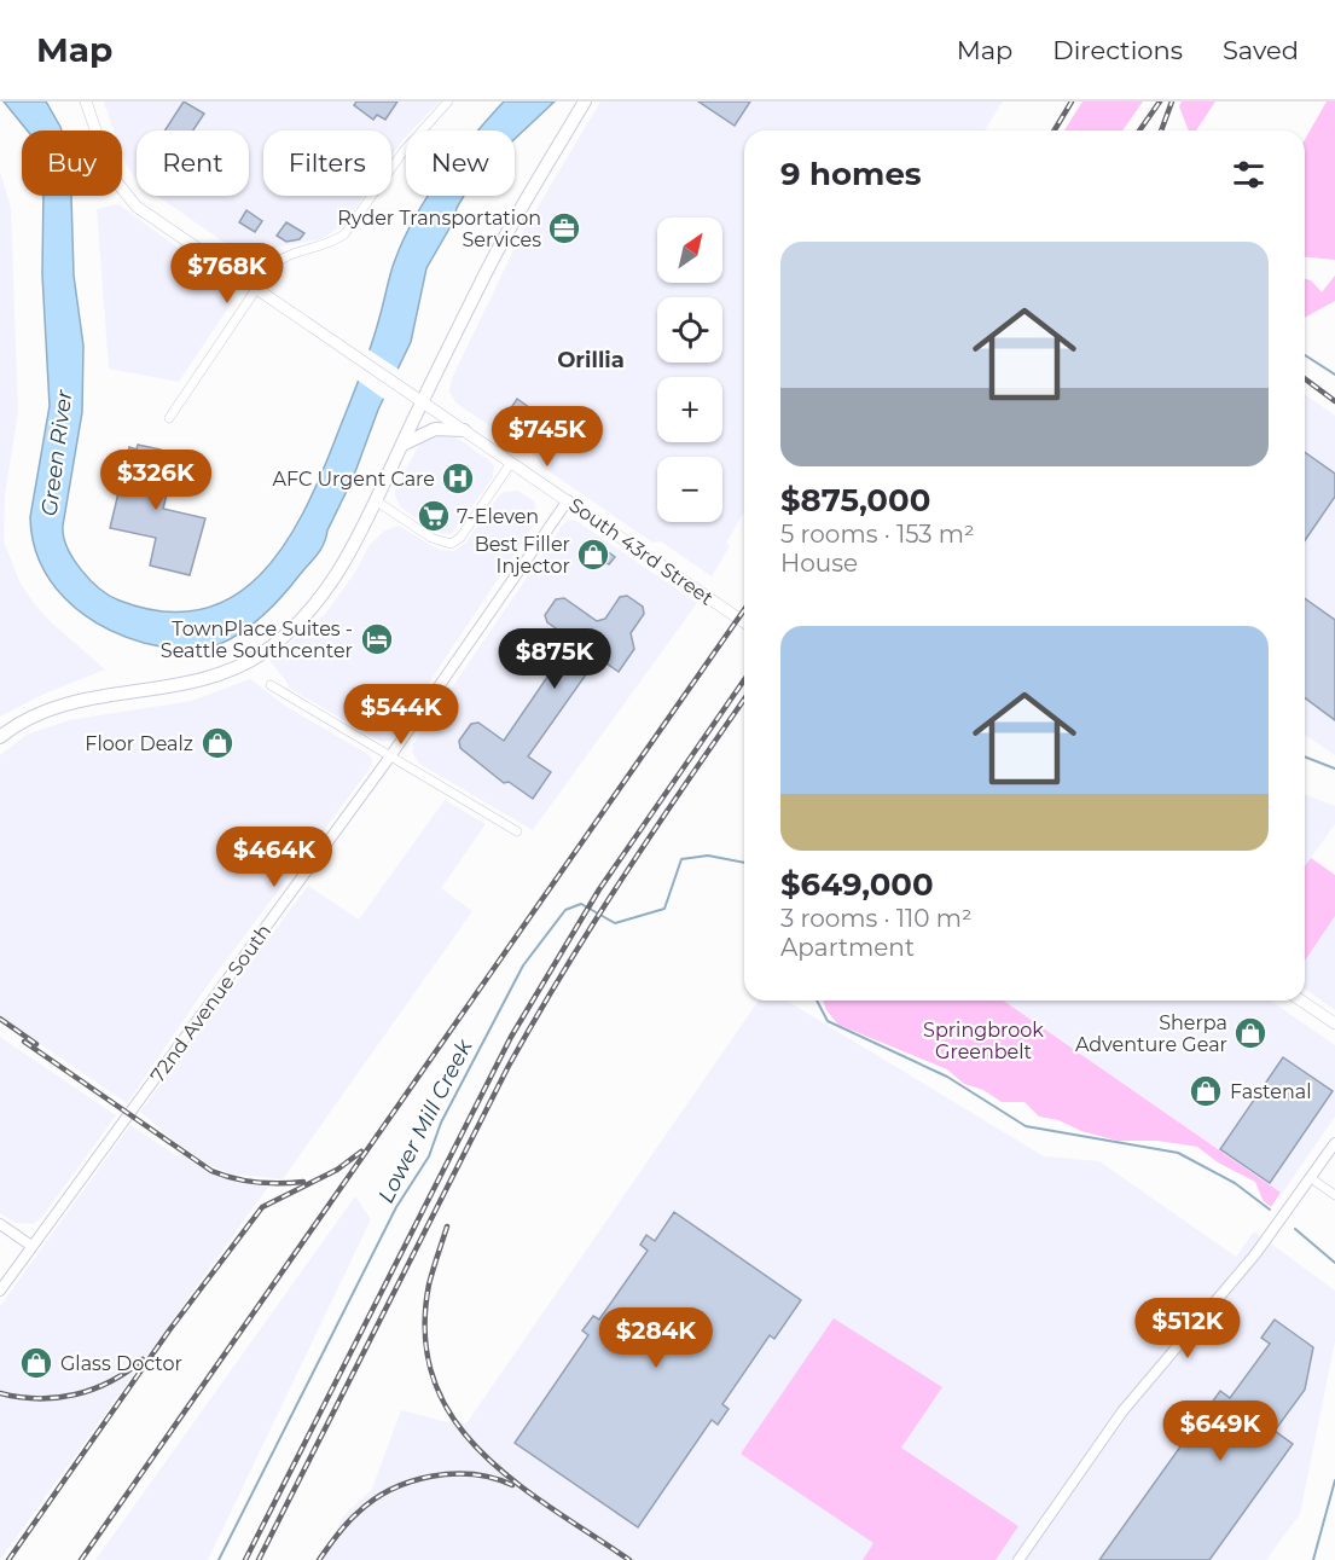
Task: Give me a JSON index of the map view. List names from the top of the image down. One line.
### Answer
{"streets":{"main road":["South 43rd Street"],"street":["72nd Avenue South"]},"crossings":[["South 43rd Street","72nd Avenue South"]],"districts":["Orillia"],"water":["Green River","Lower Mill Creek"],"parks":["Springbrook Greenbelt"],"places":{"office":["Ryder Transportation Services"],"hospital":["AFC Urgent Care"],"supermarket":["7-Eleven"],"shop":["Best Filler Injector","Floor Dealz","Sherpa Adventure Gear","Fastenal","Glass Doctor"],"hotel":["TownPlace Suites - Seattle Southcenter"]},"north":"top right","page":{"header":"Map","nav":["Map","Directions","Saved"],"chip":["Buy","Rent","Filters","New"],"heading":"9 homes","map_buttons":["+","−"],"list":[{"name":"$875,000","note":"5 rooms · 153 m² · House"},{"name":"$649,000","note":"3 rooms · 110 m² · Apartment"}],"price":["$768K","$745K","$326K","$875K","$544K","$464K","$512K","$284K","$649K"]}}
